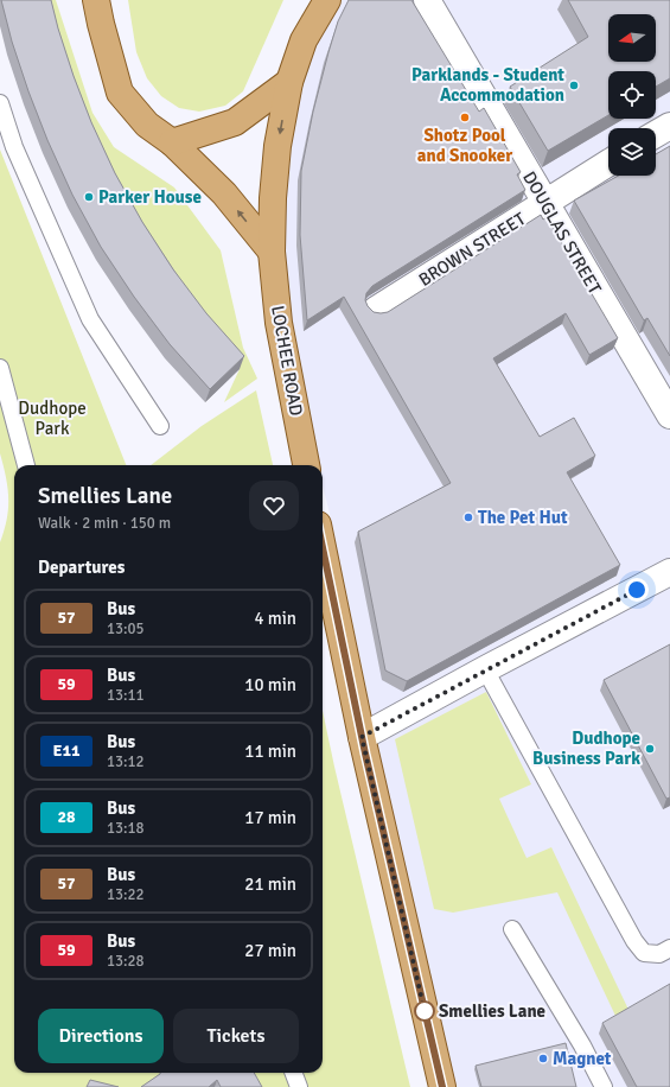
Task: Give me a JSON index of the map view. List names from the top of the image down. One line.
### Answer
{"streets":{"main road":["LOCHEE ROAD"],"street":["DOUGLAS STREET","BROWN STREET"]},"crossings":[["DOUGLAS STREET","BROWN STREET"]],"one_way":["LOCHEE ROAD"],"parks":["Dudhope Park"],"places":["Parklands - Student Accommodation","Shotz Pool and Snooker","Parker House","The Pet Hut","Dudhope Business Park","Smellies Lane","Magnet"],"lines":["bus line 57"],"north":"left","page":{"heading":[["Smellies Lane","Walk · 2 min · 150 m"],"Departures"],"list":[{"mark":"57","name":"Bus","note":"13:05","value":"4 min"},{"mark":"59","name":"Bus","note":"13:11","value":"10 min"},{"mark":"E11","name":"Bus","note":"13:12","value":"11 min"},{"mark":"28","name":"Bus","note":"13:18","value":"17 min"},{"mark":"57","name":"Bus","note":"13:22","value":"21 min"},{"mark":"59","name":"Bus","note":"13:28","value":"27 min"}],"buttons":["Directions","Tickets"]}}
